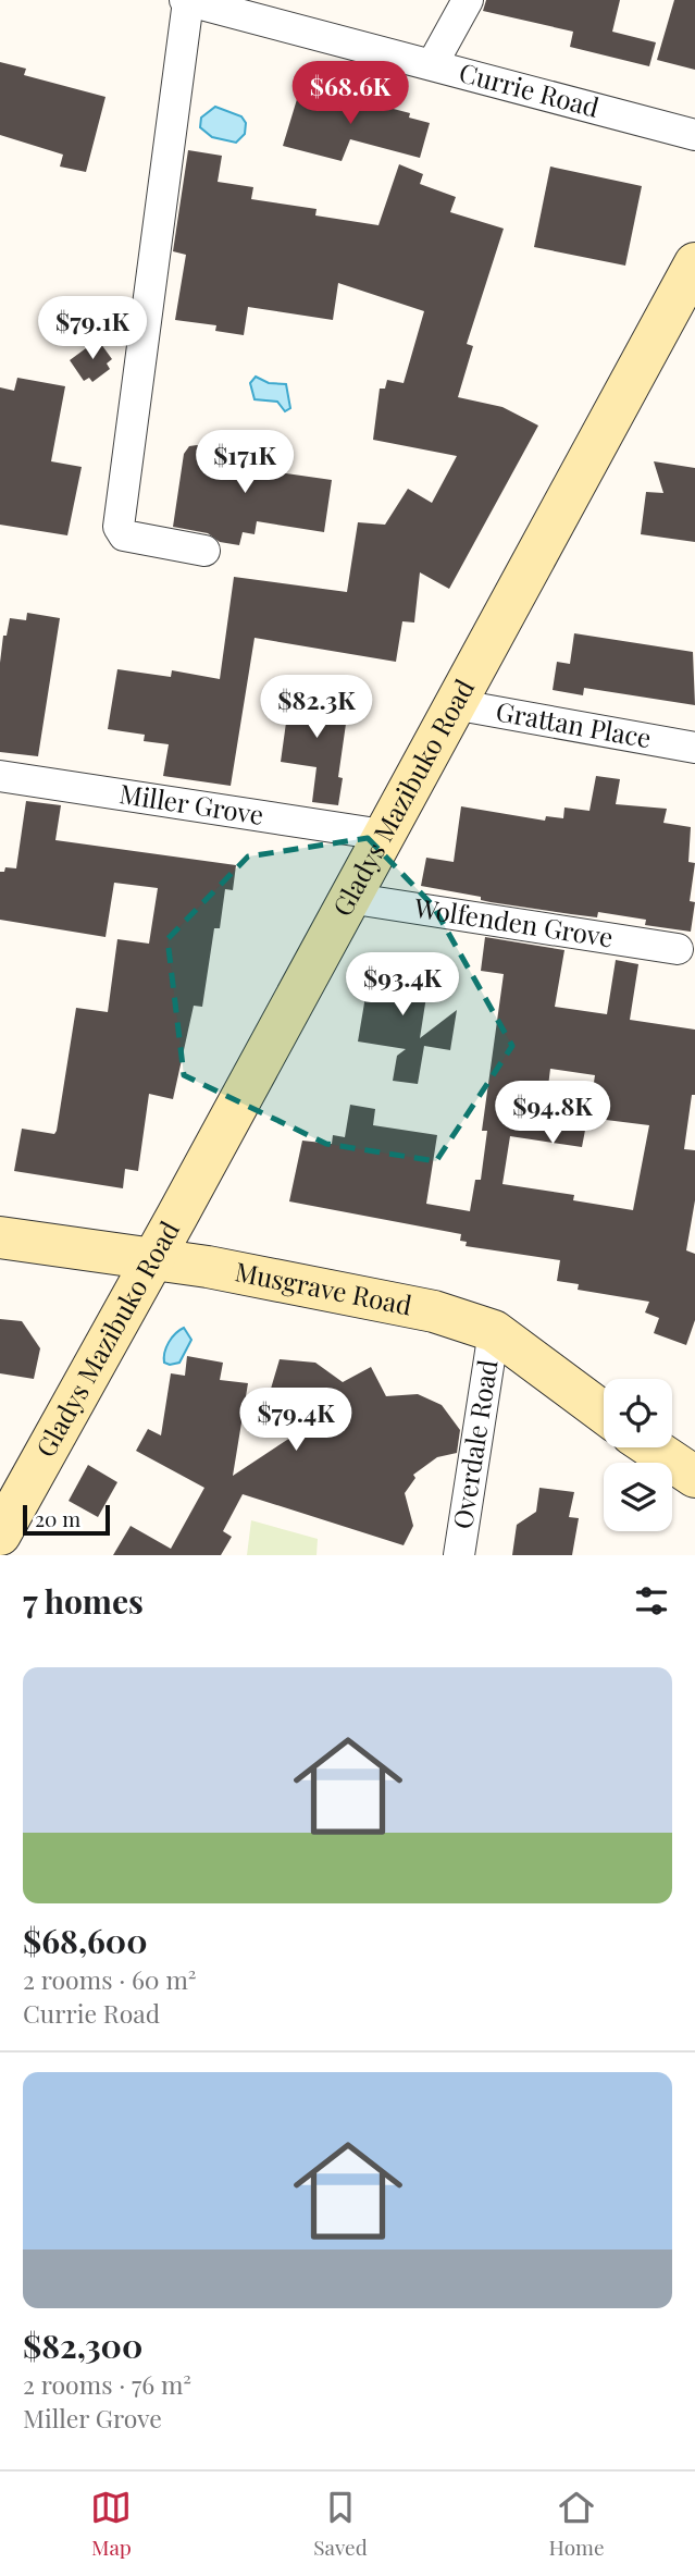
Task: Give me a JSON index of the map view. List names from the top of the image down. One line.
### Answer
{"streets":{"street":["Currie Road","Grattan Place","Gladys Mazibuko Road","Miller Grove","Wolfenden Grove","Musgrave Road","Overdale Road"]},"crossings":[["Grattan Place","Gladys Mazibuko Road"],["Gladys Mazibuko Road","Miller Grove"],["Gladys Mazibuko Road","Wolfenden Grove"],["Gladys Mazibuko Road","Musgrave Road"],["Musgrave Road","Overdale Road"]],"scale_bar":"20 m","page":{"price":["$68.6K","$79.1K","$171K","$82.3K","$93.4K","$94.8K","$79.4K"],"scale":"20 m","heading":"7 homes","list":[{"name":"$68,600","note":"2 rooms · 60 m² · Currie Road"},{"name":"$82,300","note":"2 rooms · 76 m² · Miller Grove"}],"tabs":["Map","Saved","Home"]}}
